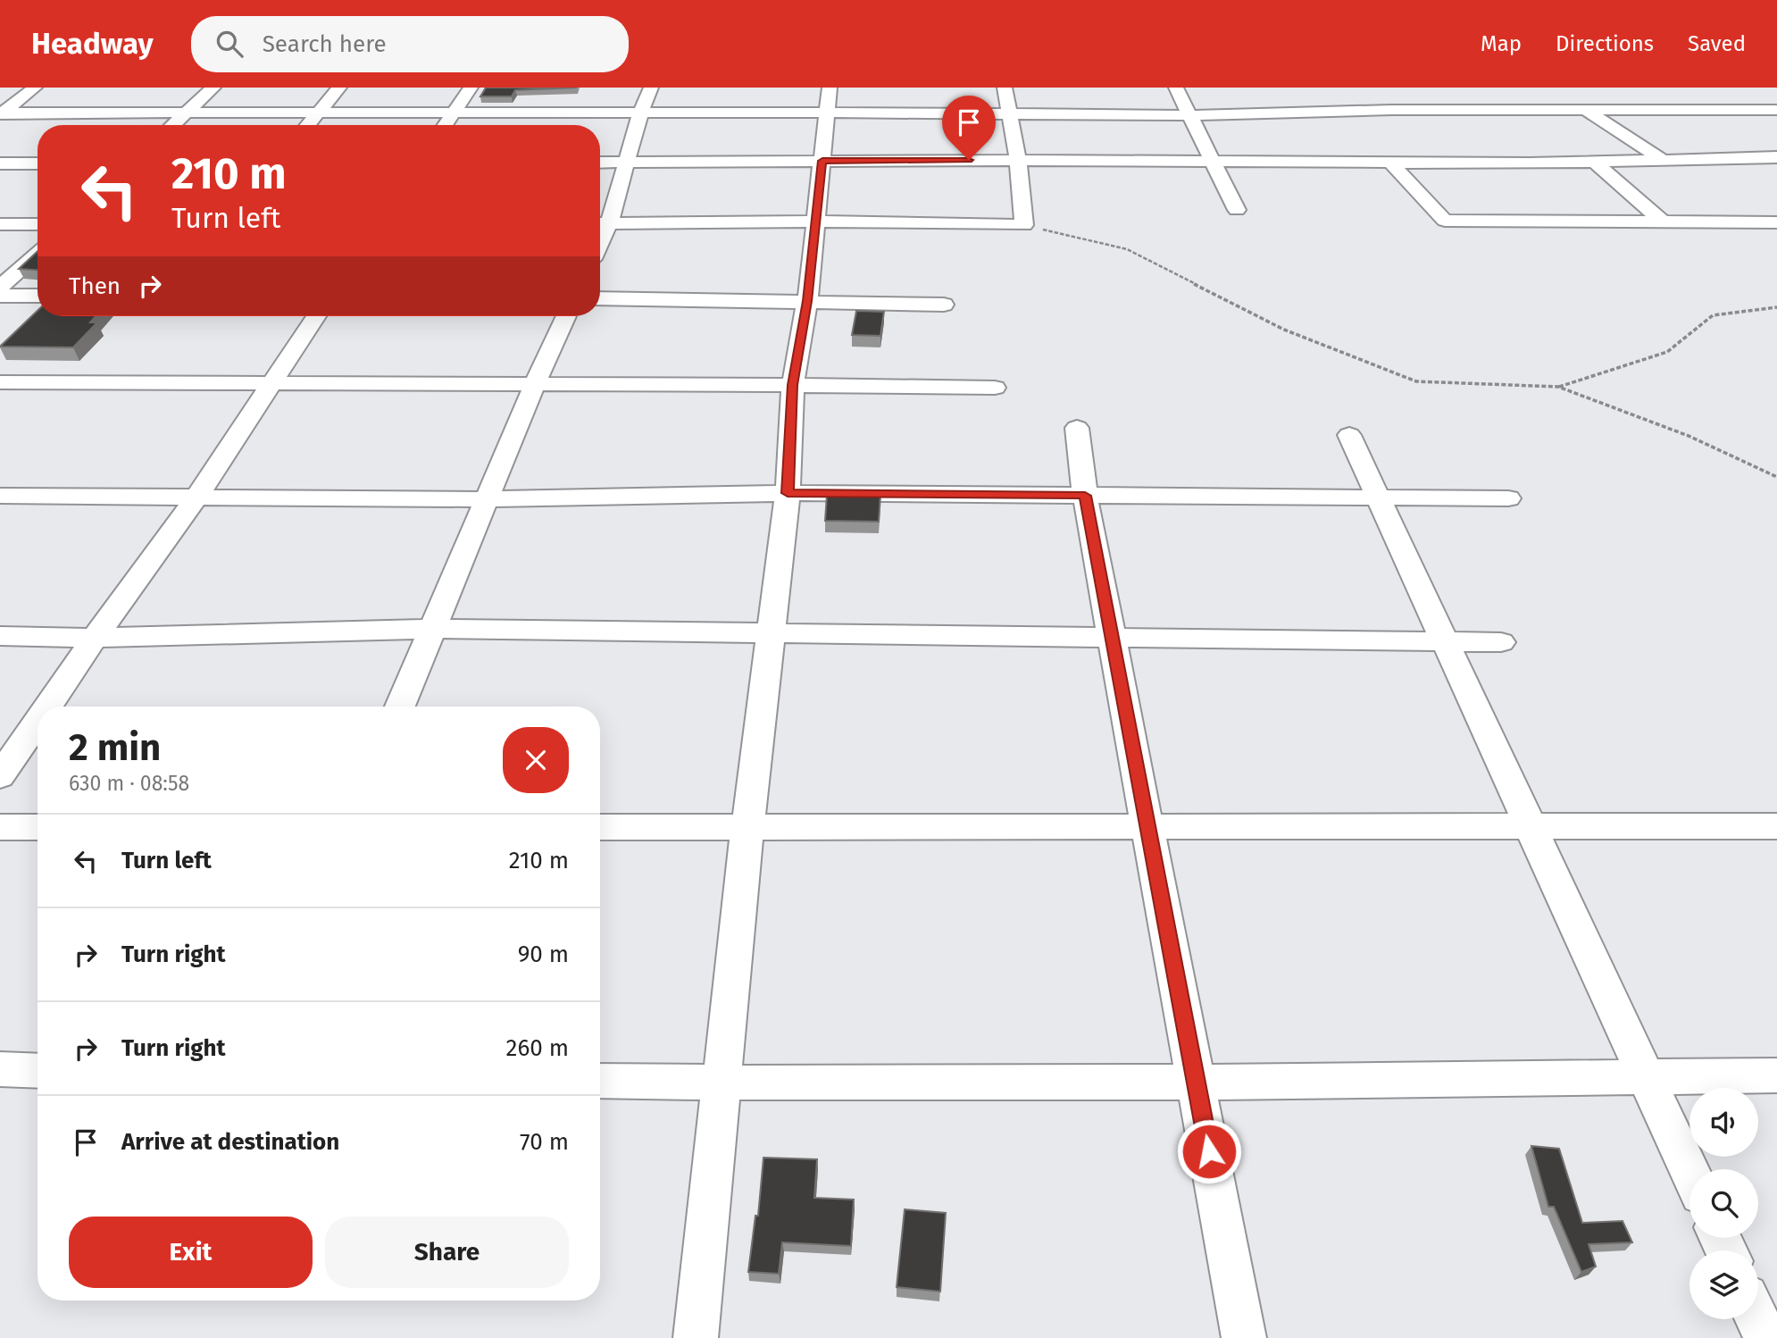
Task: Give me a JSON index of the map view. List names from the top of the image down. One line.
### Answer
{"page":{"header":"Headway","search":"Search here","nav":["Map","Directions","Saved"],"turn":["210 m","Turn left"],"then":"Then","heading":["2 min","630 m · 08:58"],"list":[{"name":"Turn left","value":"210 m"},{"name":"Turn right","value":"90 m"},{"name":"Turn right","value":"260 m"},{"name":"Arrive at destination","value":"70 m"}],"buttons":["Exit","Share"]}}
